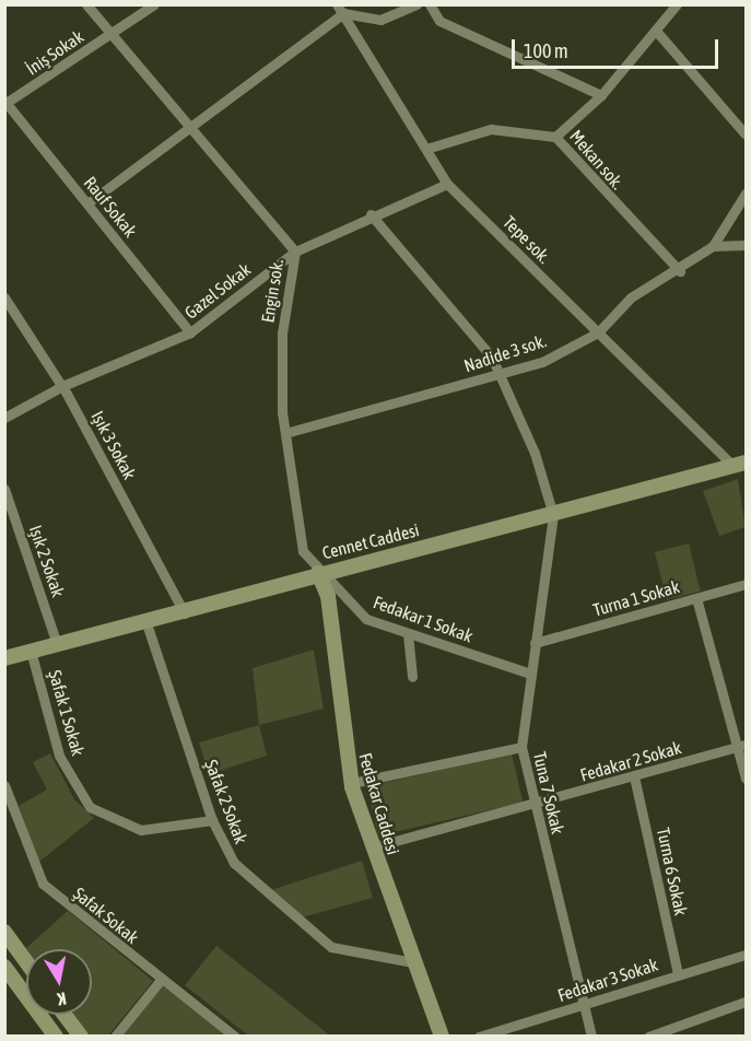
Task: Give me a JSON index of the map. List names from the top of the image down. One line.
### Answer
{"streets":{"street":["İniş Sokak","Mekan sok.","Rauf Sokak","Tepe sok.","Gazel Sokak","Engin sok.","Nadide 3 sok.","Işık 3 Sokak","Cennet Caddesi","Işık 2 Sokak","Turna 1 Sokak","Fedakar 1 Sokak","Şafak 1 Sokak","Fedakar 2 Sokak","Tuna 7 Sokak","Şafak 2 Sokak","Fedakar Caddesi","Turna 6 Sokak","Şafak Sokak","Fedakar 3 Sokak"]},"crossings":[["İniş Sokak","Rauf Sokak"],["İniş Sokak","Engin sok."],["Mekan sok.","Tepe sok."],["Mekan sok.","Nadide 3 sok."],["Rauf Sokak","Gazel Sokak"],["Tepe sok.","Gazel Sokak"],["Tepe sok.","Nadide 3 sok."],["Tepe sok.","Cennet Caddesi"],["Gazel Sokak","Engin sok."],["Gazel Sokak","Işık 3 Sokak"],["Gazel Sokak","Tuna 7 Sokak"],["Engin sok.","Nadide 3 sok."],["Engin sok.","Cennet Caddesi"],["Engin sok.","Fedakar 1 Sokak"],["Engin sok.","Fedakar Caddesi"],["Nadide 3 sok.","Tuna 7 Sokak"],["Işık 3 Sokak","Cennet Caddesi"],["Cennet Caddesi","Işık 2 Sokak"],["Cennet Caddesi","Fedakar 1 Sokak"],["Cennet Caddesi","Şafak 1 Sokak"],["Cennet Caddesi","Tuna 7 Sokak"],["Cennet Caddesi","Şafak 2 Sokak"],["Cennet Caddesi","Fedakar Caddesi"],["Turna 1 Sokak","Tuna 7 Sokak"],["Fedakar 1 Sokak","Tuna 7 Sokak"],["Fedakar 1 Sokak","Fedakar Caddesi"],["Şafak 1 Sokak","Şafak 2 Sokak"],["Fedakar 2 Sokak","Tuna 7 Sokak"],["Fedakar 2 Sokak","Fedakar Caddesi"],["Fedakar 2 Sokak","Turna 6 Sokak"],["Tuna 7 Sokak","Fedakar 3 Sokak"],["Şafak 2 Sokak","Fedakar Caddesi"],["Turna 6 Sokak","Fedakar 3 Sokak"]],"scale_bar":"100 m","north":"bottom"}
